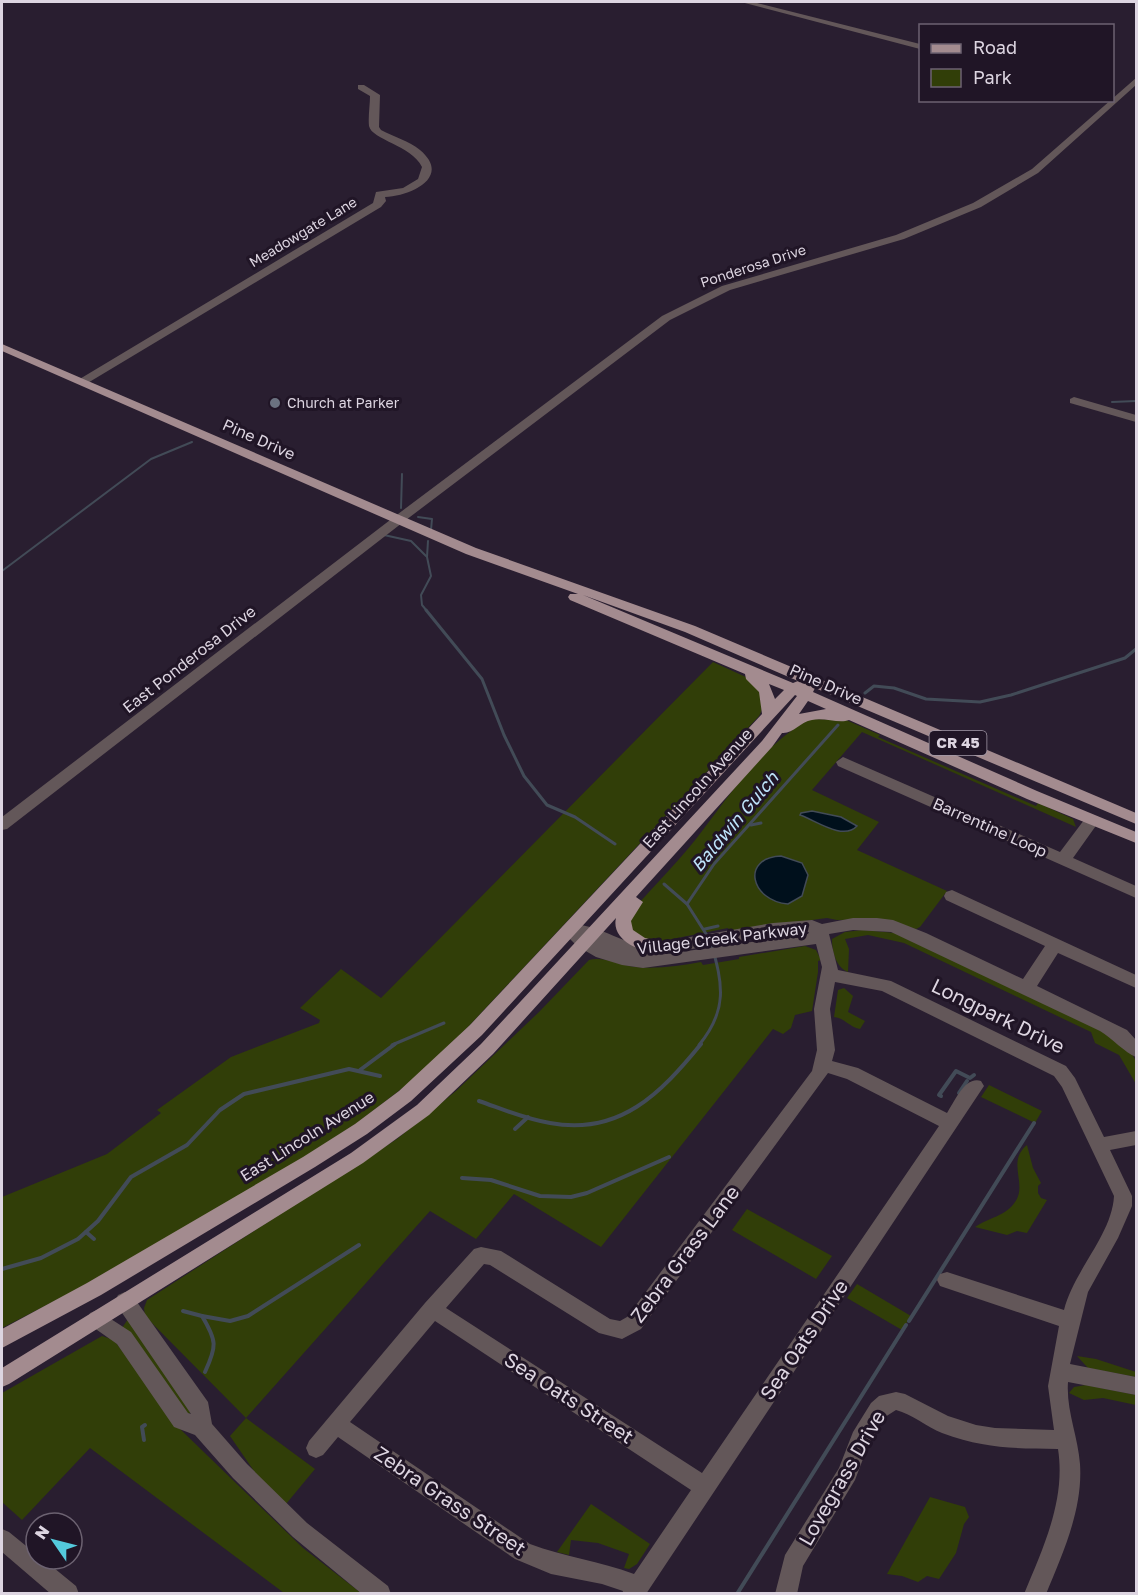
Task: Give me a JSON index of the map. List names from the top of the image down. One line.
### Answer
{"streets":{"main road":["Pine Drive","CR 45","East Lincoln Avenue"],"street":["Meadowgate Lane","Ponderosa Drive","East Ponderosa Drive","Barrentine Loop","Village Creek Parkway","Longpark Drive","Zebra Grass Lane","Sea Oats Drive","Sea Oats Street","Lovegrass Drive","Zebra Grass Street"]},"crossings":[["Meadowgate Lane","Pine Drive"],["Ponderosa Drive","Pine Drive"],["Ponderosa Drive","East Ponderosa Drive"],["Pine Drive","East Ponderosa Drive"],["Pine Drive","East Lincoln Avenue"],["East Lincoln Avenue","Village Creek Parkway"],["Village Creek Parkway","Zebra Grass Lane"],["Longpark Drive","Zebra Grass Lane"],["Longpark Drive","Lovegrass Drive"],["Zebra Grass Lane","Sea Oats Street"],["Zebra Grass Lane","Zebra Grass Street"],["Sea Oats Drive","Sea Oats Street"],["Sea Oats Drive","Zebra Grass Street"]],"water":["Baldwin Gulch"],"places":["Church at Parker"],"legend":["Road","Park"],"north":"top left"}
